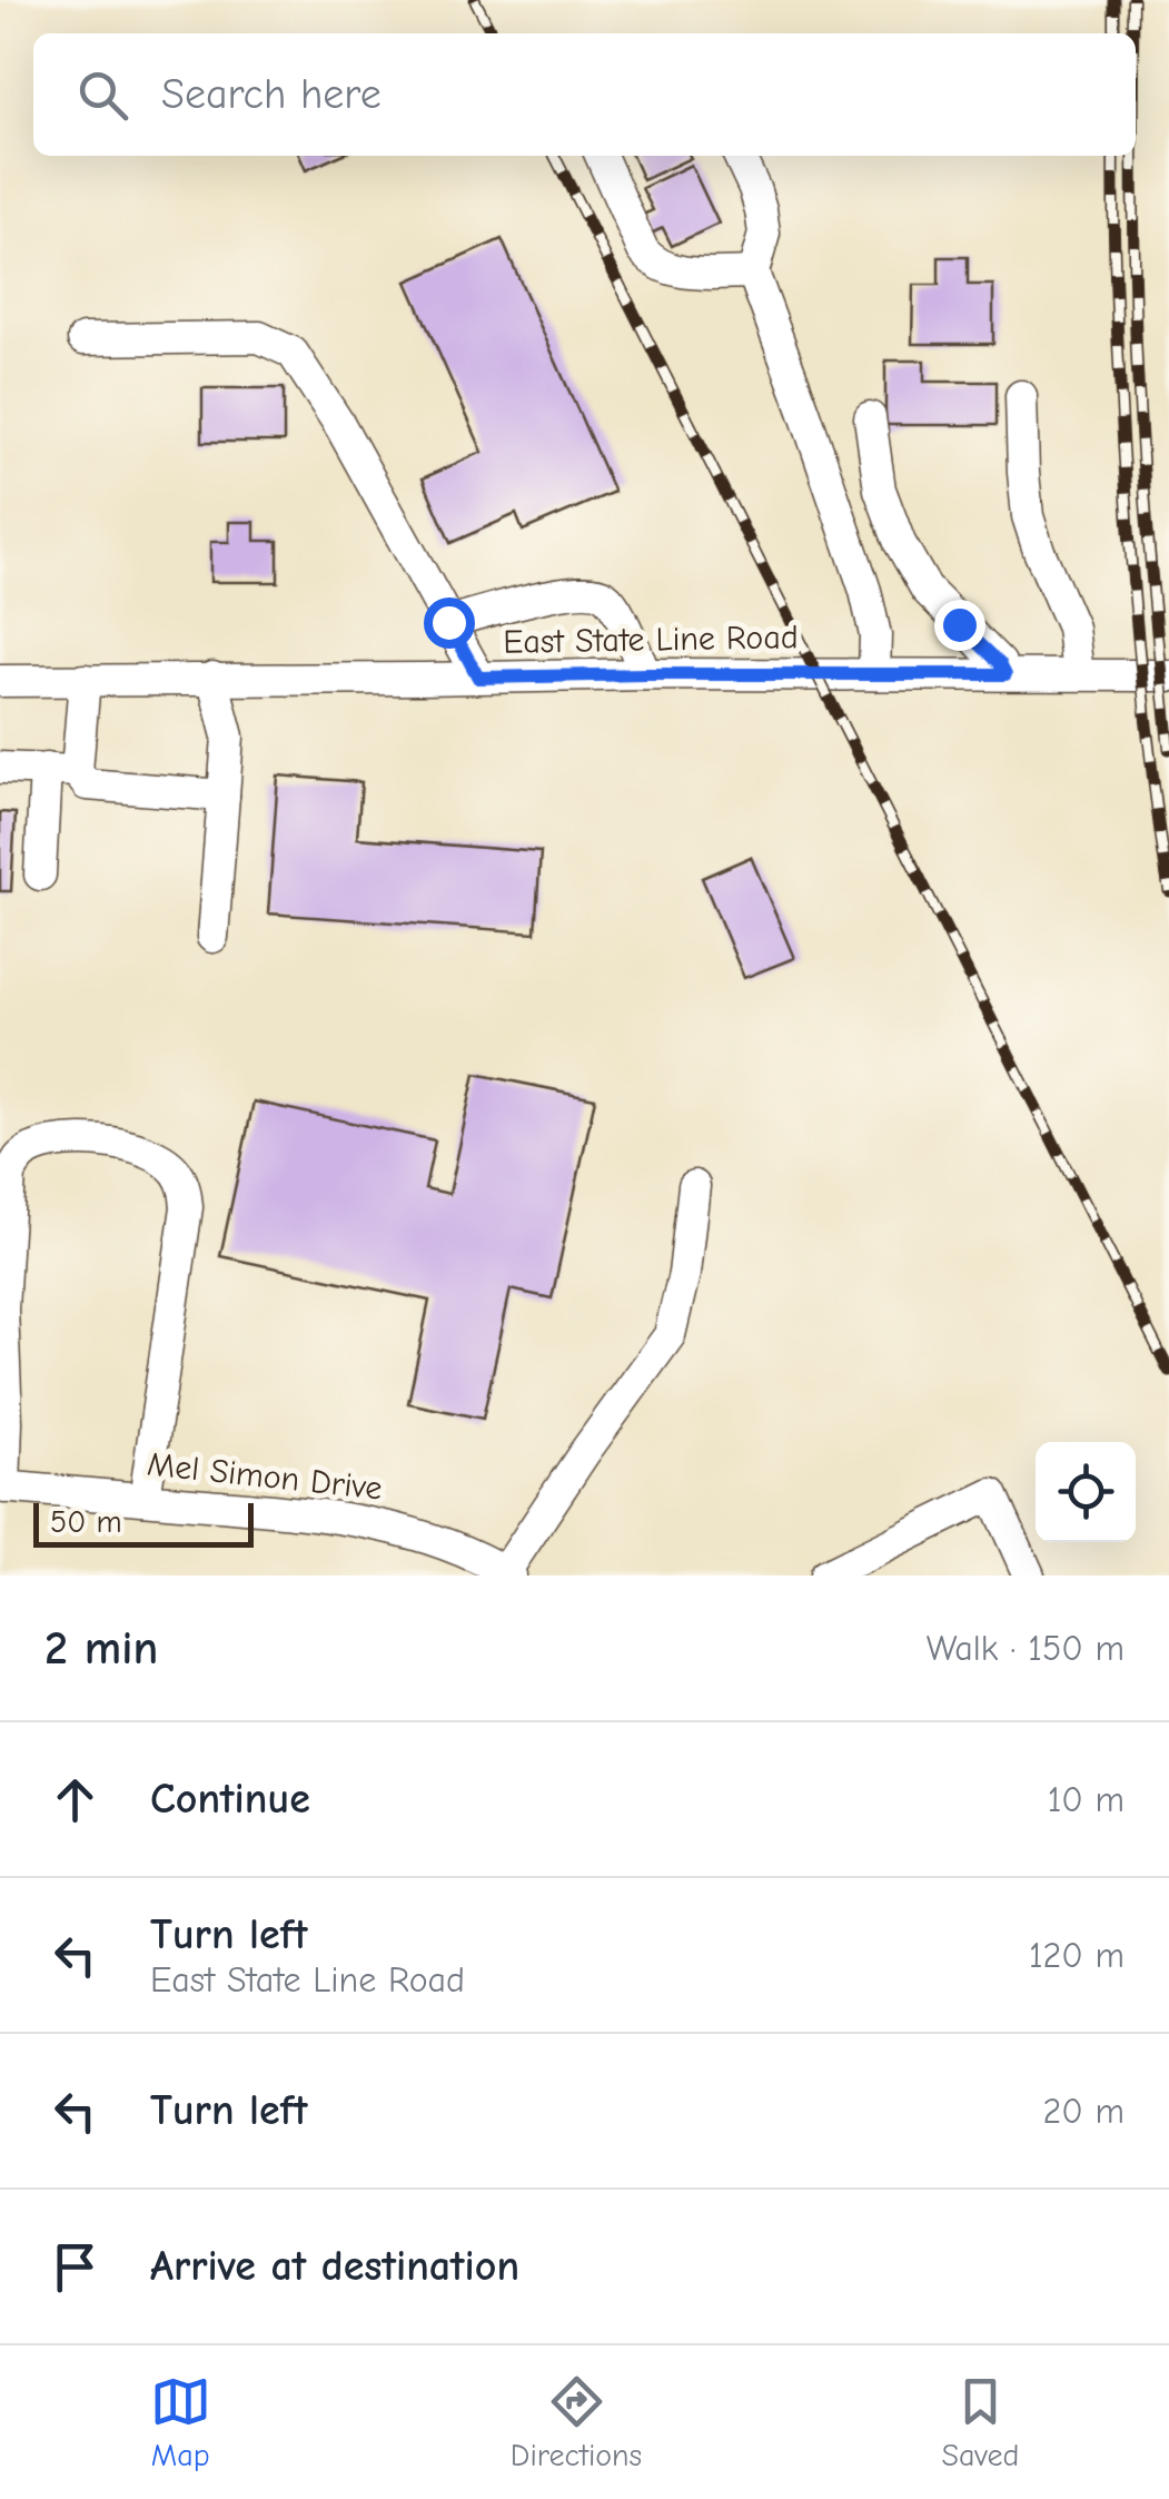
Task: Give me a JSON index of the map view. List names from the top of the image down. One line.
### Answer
{"streets":{"street":["East State Line Road","Mel Simon Drive"]},"scale_bar":"50 m","page":{"search":"Search here","scale":"50 m","heading":["2 min","Walk · 150 m"],"list":[["Continue","10 m"],["Turn left","East State Line Road","120 m"],["Turn left","20 m"],"Arrive at destination"],"nav":["Map","Directions","Saved"]}}
